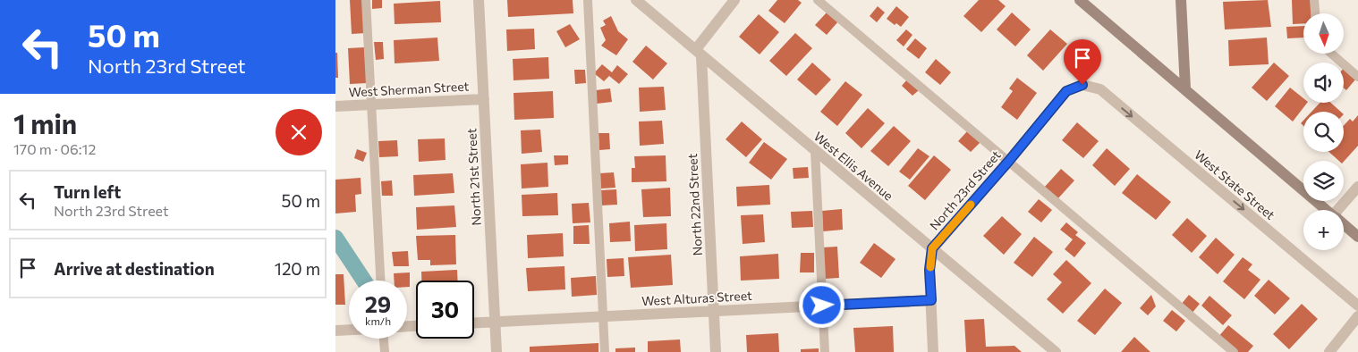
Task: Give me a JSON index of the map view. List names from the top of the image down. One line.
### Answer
{"streets":{"street":["West Sherman Street","West Ellis Avenue","North 21st Street","West State Street","North 23rd Street","North 22nd Street","West Alturas Street"]},"crossings":[["West Sherman Street","North 21st Street"],["West Ellis Avenue","North 23rd Street"],["West Ellis Avenue","North 22nd Street"],["North 21st Street","West Alturas Street"],["West State Street","North 23rd Street"],["North 23rd Street","West Alturas Street"],["North 22nd Street","West Alturas Street"]],"one_way":["West State Street"],"north":"bottom","page":{"turn":["50 m","North 23rd Street"],"map_buttons":"+","heading":["1 min","170 m · 06:12"],"list":[{"name":"Turn left","note":"North 23rd Street","value":"50 m"},{"name":"Arrive at destination","value":"120 m"}],"speed":"29 km/h","limit":"30"}}
